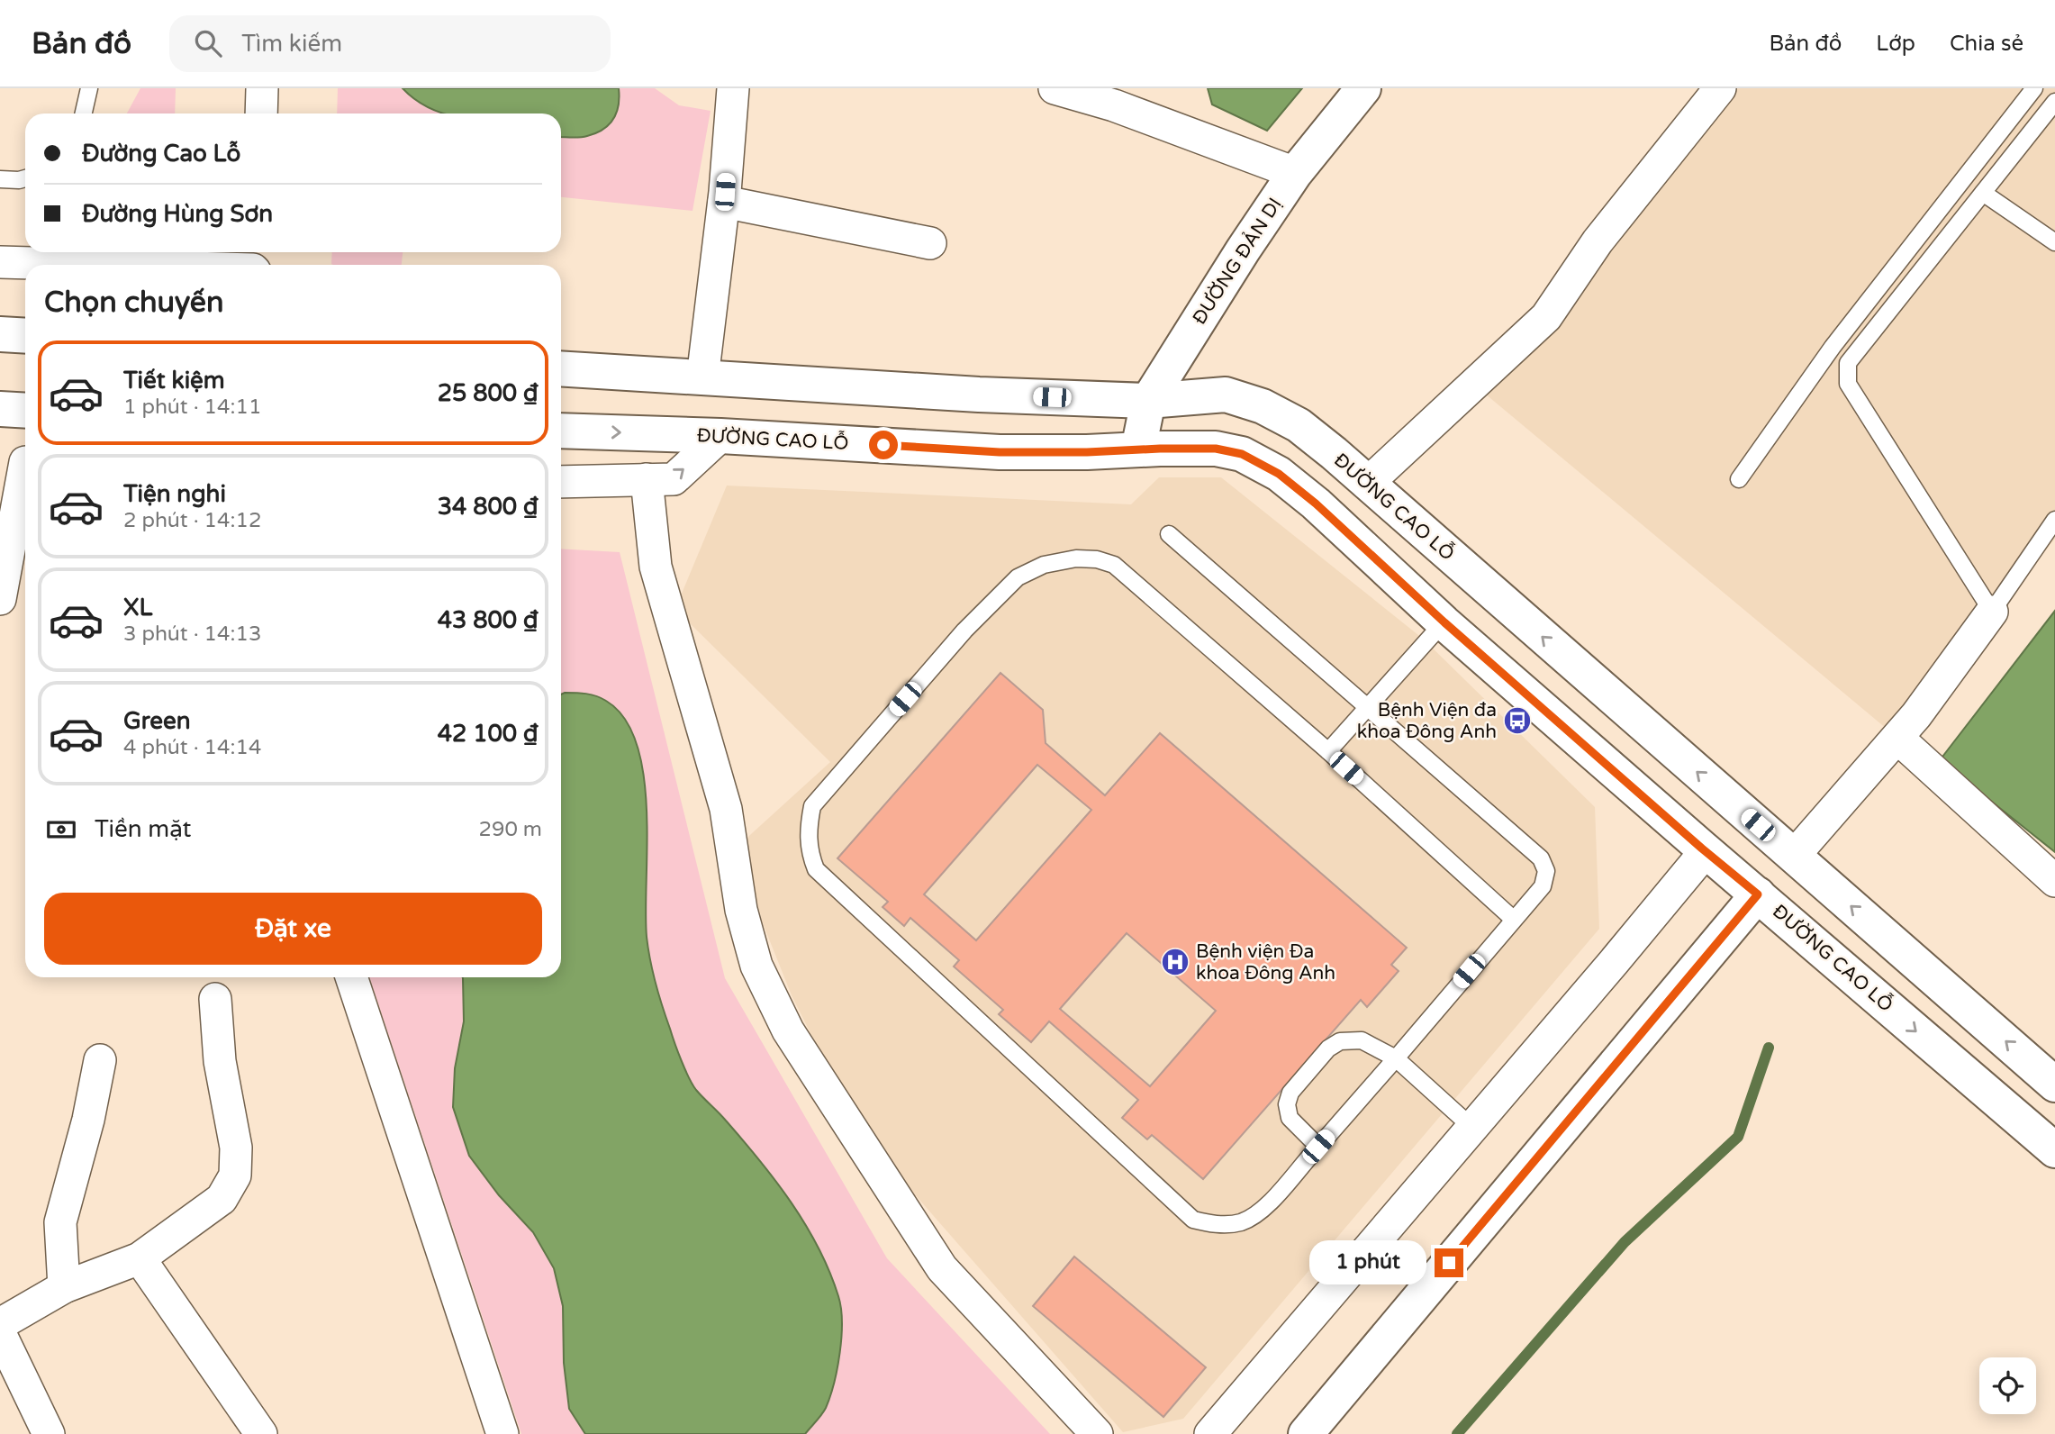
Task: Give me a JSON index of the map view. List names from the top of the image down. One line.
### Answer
{"streets":{"main road":["ĐƯỜNG ĐẢN DỊ","ĐƯỜNG CAO LỖ"]},"crossings":[["ĐƯỜNG ĐẢN DỊ","ĐƯỜNG CAO LỖ"]],"places":{"bus stop":["Bệnh Viện đa khoa Đông Anh"],"hospital":["Bệnh viện Đa khoa Đông Anh"]},"page":{"header":"Bản đồ","search":"Tìm kiếm","nav":["Bản đồ","Lớp","Chia sẻ"],"banner":["Đường Cao Lỗ","Đường Hùng Sơn"],"heading":"Chọn chuyến","list":[{"name":"Tiết kiệm","note":"1 phút · 14:11","value":"25 800 ₫"},{"name":"Tiện nghi","note":"2 phút · 14:12","value":"34 800 ₫"},{"name":"XL","note":"3 phút · 14:13","value":"43 800 ₫"},{"name":"Green","note":"4 phút · 14:14","value":"42 100 ₫"}],"pay":["Tiền mặt","290 m"],"buttons":"Đặt xe","bubble":"1 phút"}}
